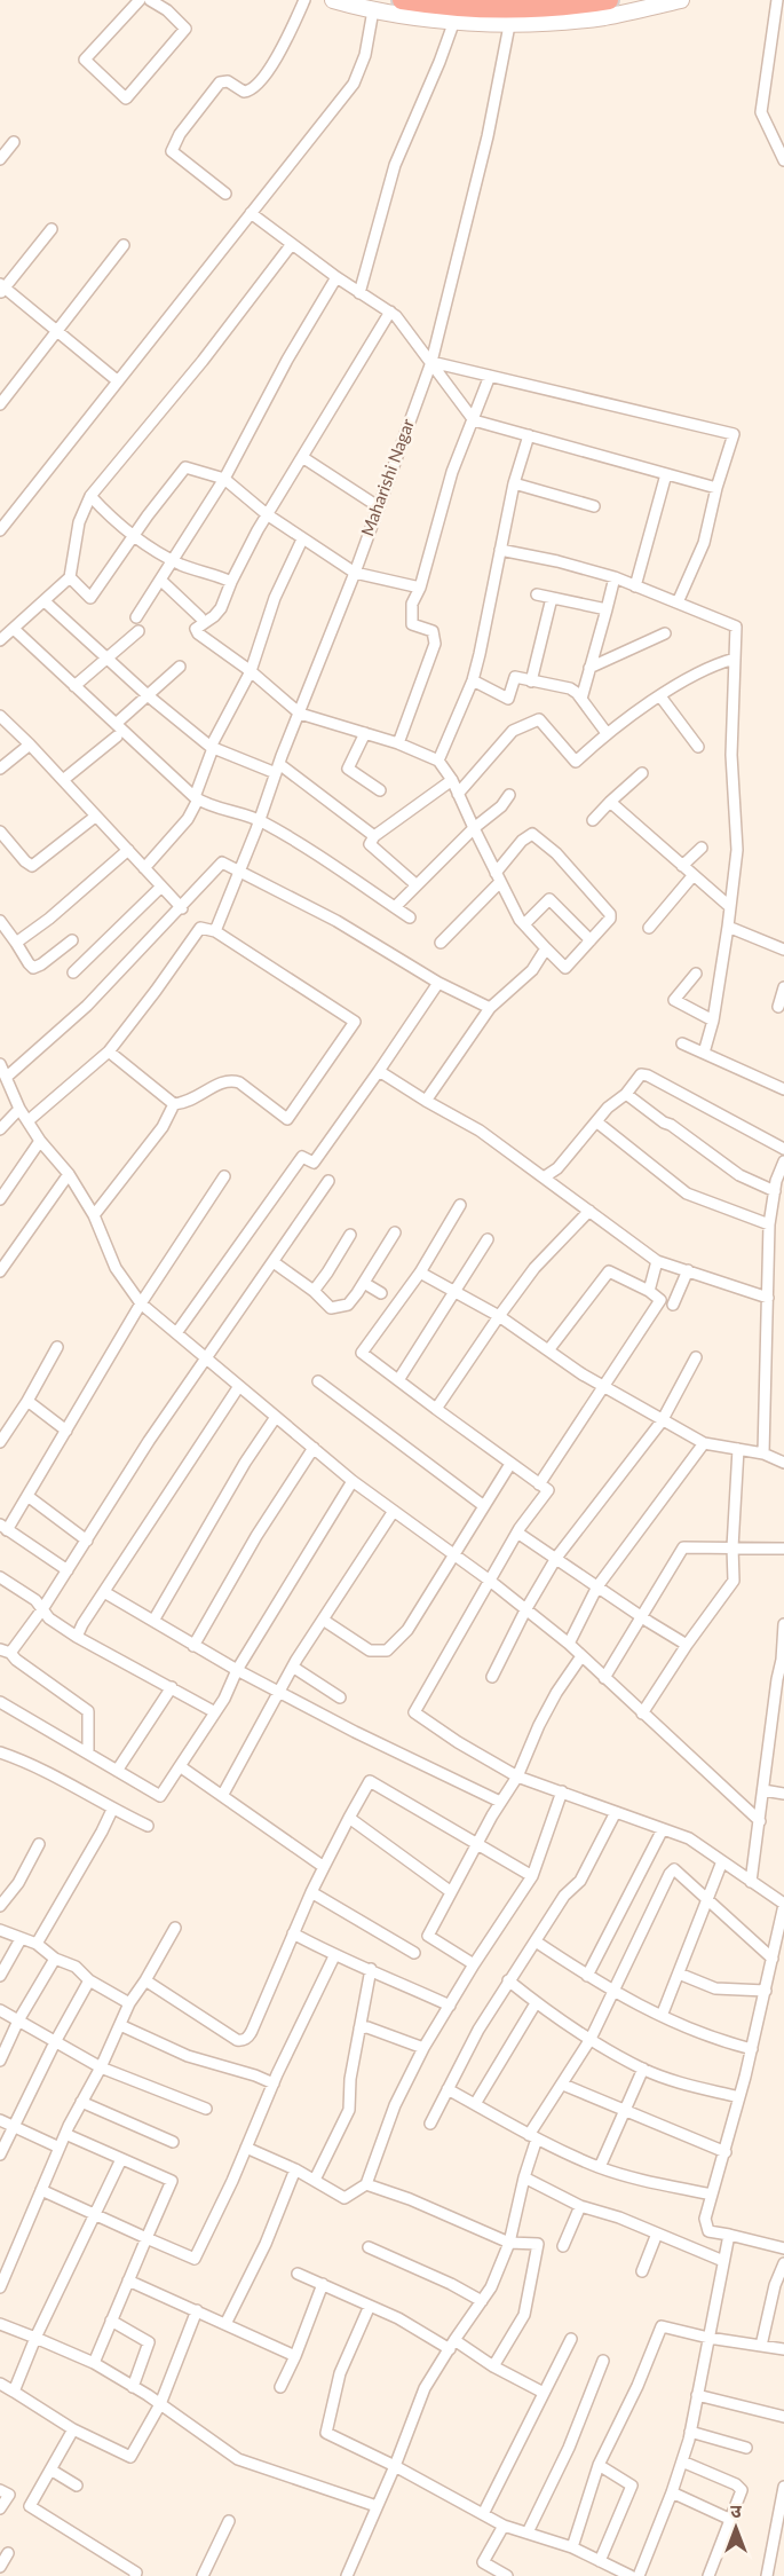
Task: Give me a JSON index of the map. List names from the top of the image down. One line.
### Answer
{"streets":{"street":["Maharishi Nagar"]},"north":"top"}
